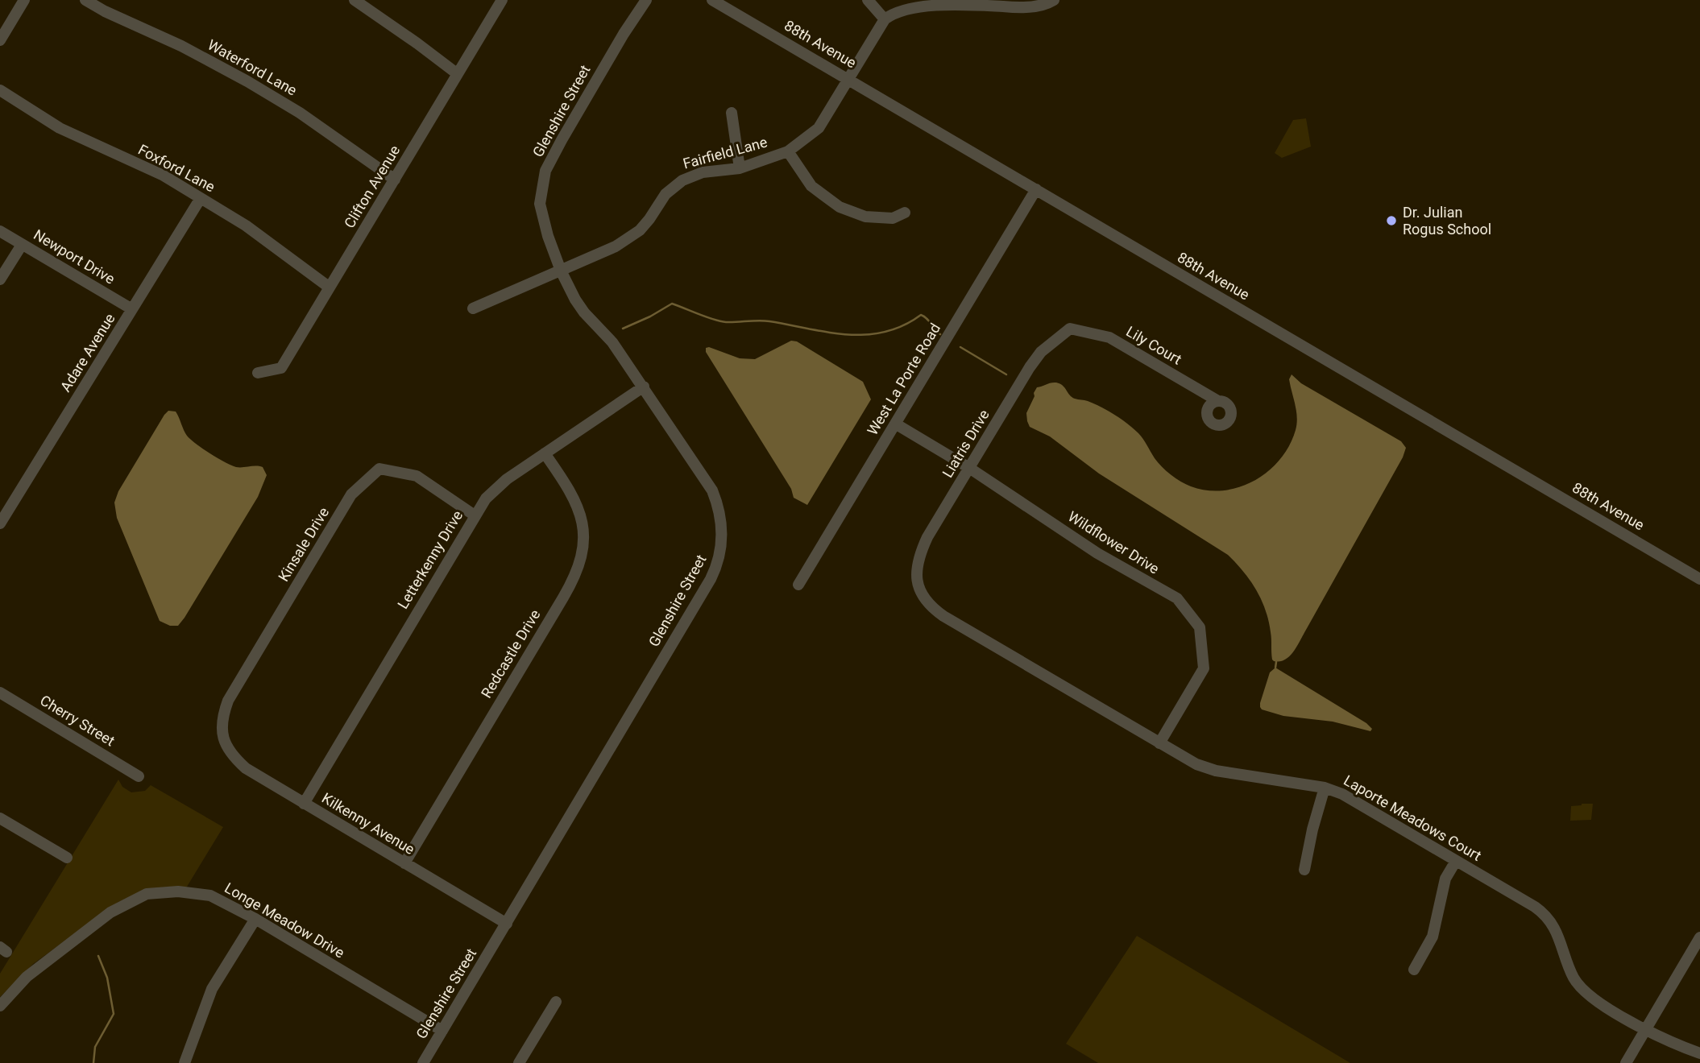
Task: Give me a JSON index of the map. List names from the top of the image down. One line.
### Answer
{"streets":{"street":["88th Avenue","Waterford Lane","Glenshire Street","Fairfield Lane","Foxford Lane","Clifton Avenue","Newport Drive","Lily Court","Adare Avenue","West La Porte Road","Liatris Drive","Wildflower Drive","Kinsale Drive","Letterkenny Drive","Redcastle Drive","Cherry Street","Laporte Meadows Court","Kilkenny Avenue","Longe Meadow Drive"]},"crossings":[["88th Avenue","Fairfield Lane"],["88th Avenue","West La Porte Road"],["Waterford Lane","Clifton Avenue"],["Glenshire Street","Fairfield Lane"],["Glenshire Street","Letterkenny Drive"],["Glenshire Street","Kilkenny Avenue"],["Glenshire Street","Longe Meadow Drive"],["Foxford Lane","Clifton Avenue"],["Foxford Lane","Adare Avenue"],["Newport Drive","Adare Avenue"],["Lily Court","Liatris Drive"],["West La Porte Road","Wildflower Drive"],["Liatris Drive","Wildflower Drive"],["Liatris Drive","Laporte Meadows Court"],["Wildflower Drive","Laporte Meadows Court"],["Kinsale Drive","Letterkenny Drive"],["Kinsale Drive","Kilkenny Avenue"],["Letterkenny Drive","Redcastle Drive"],["Letterkenny Drive","Kilkenny Avenue"],["Redcastle Drive","Kilkenny Avenue"]],"places":["Dr. Julian Rogus School"]}
